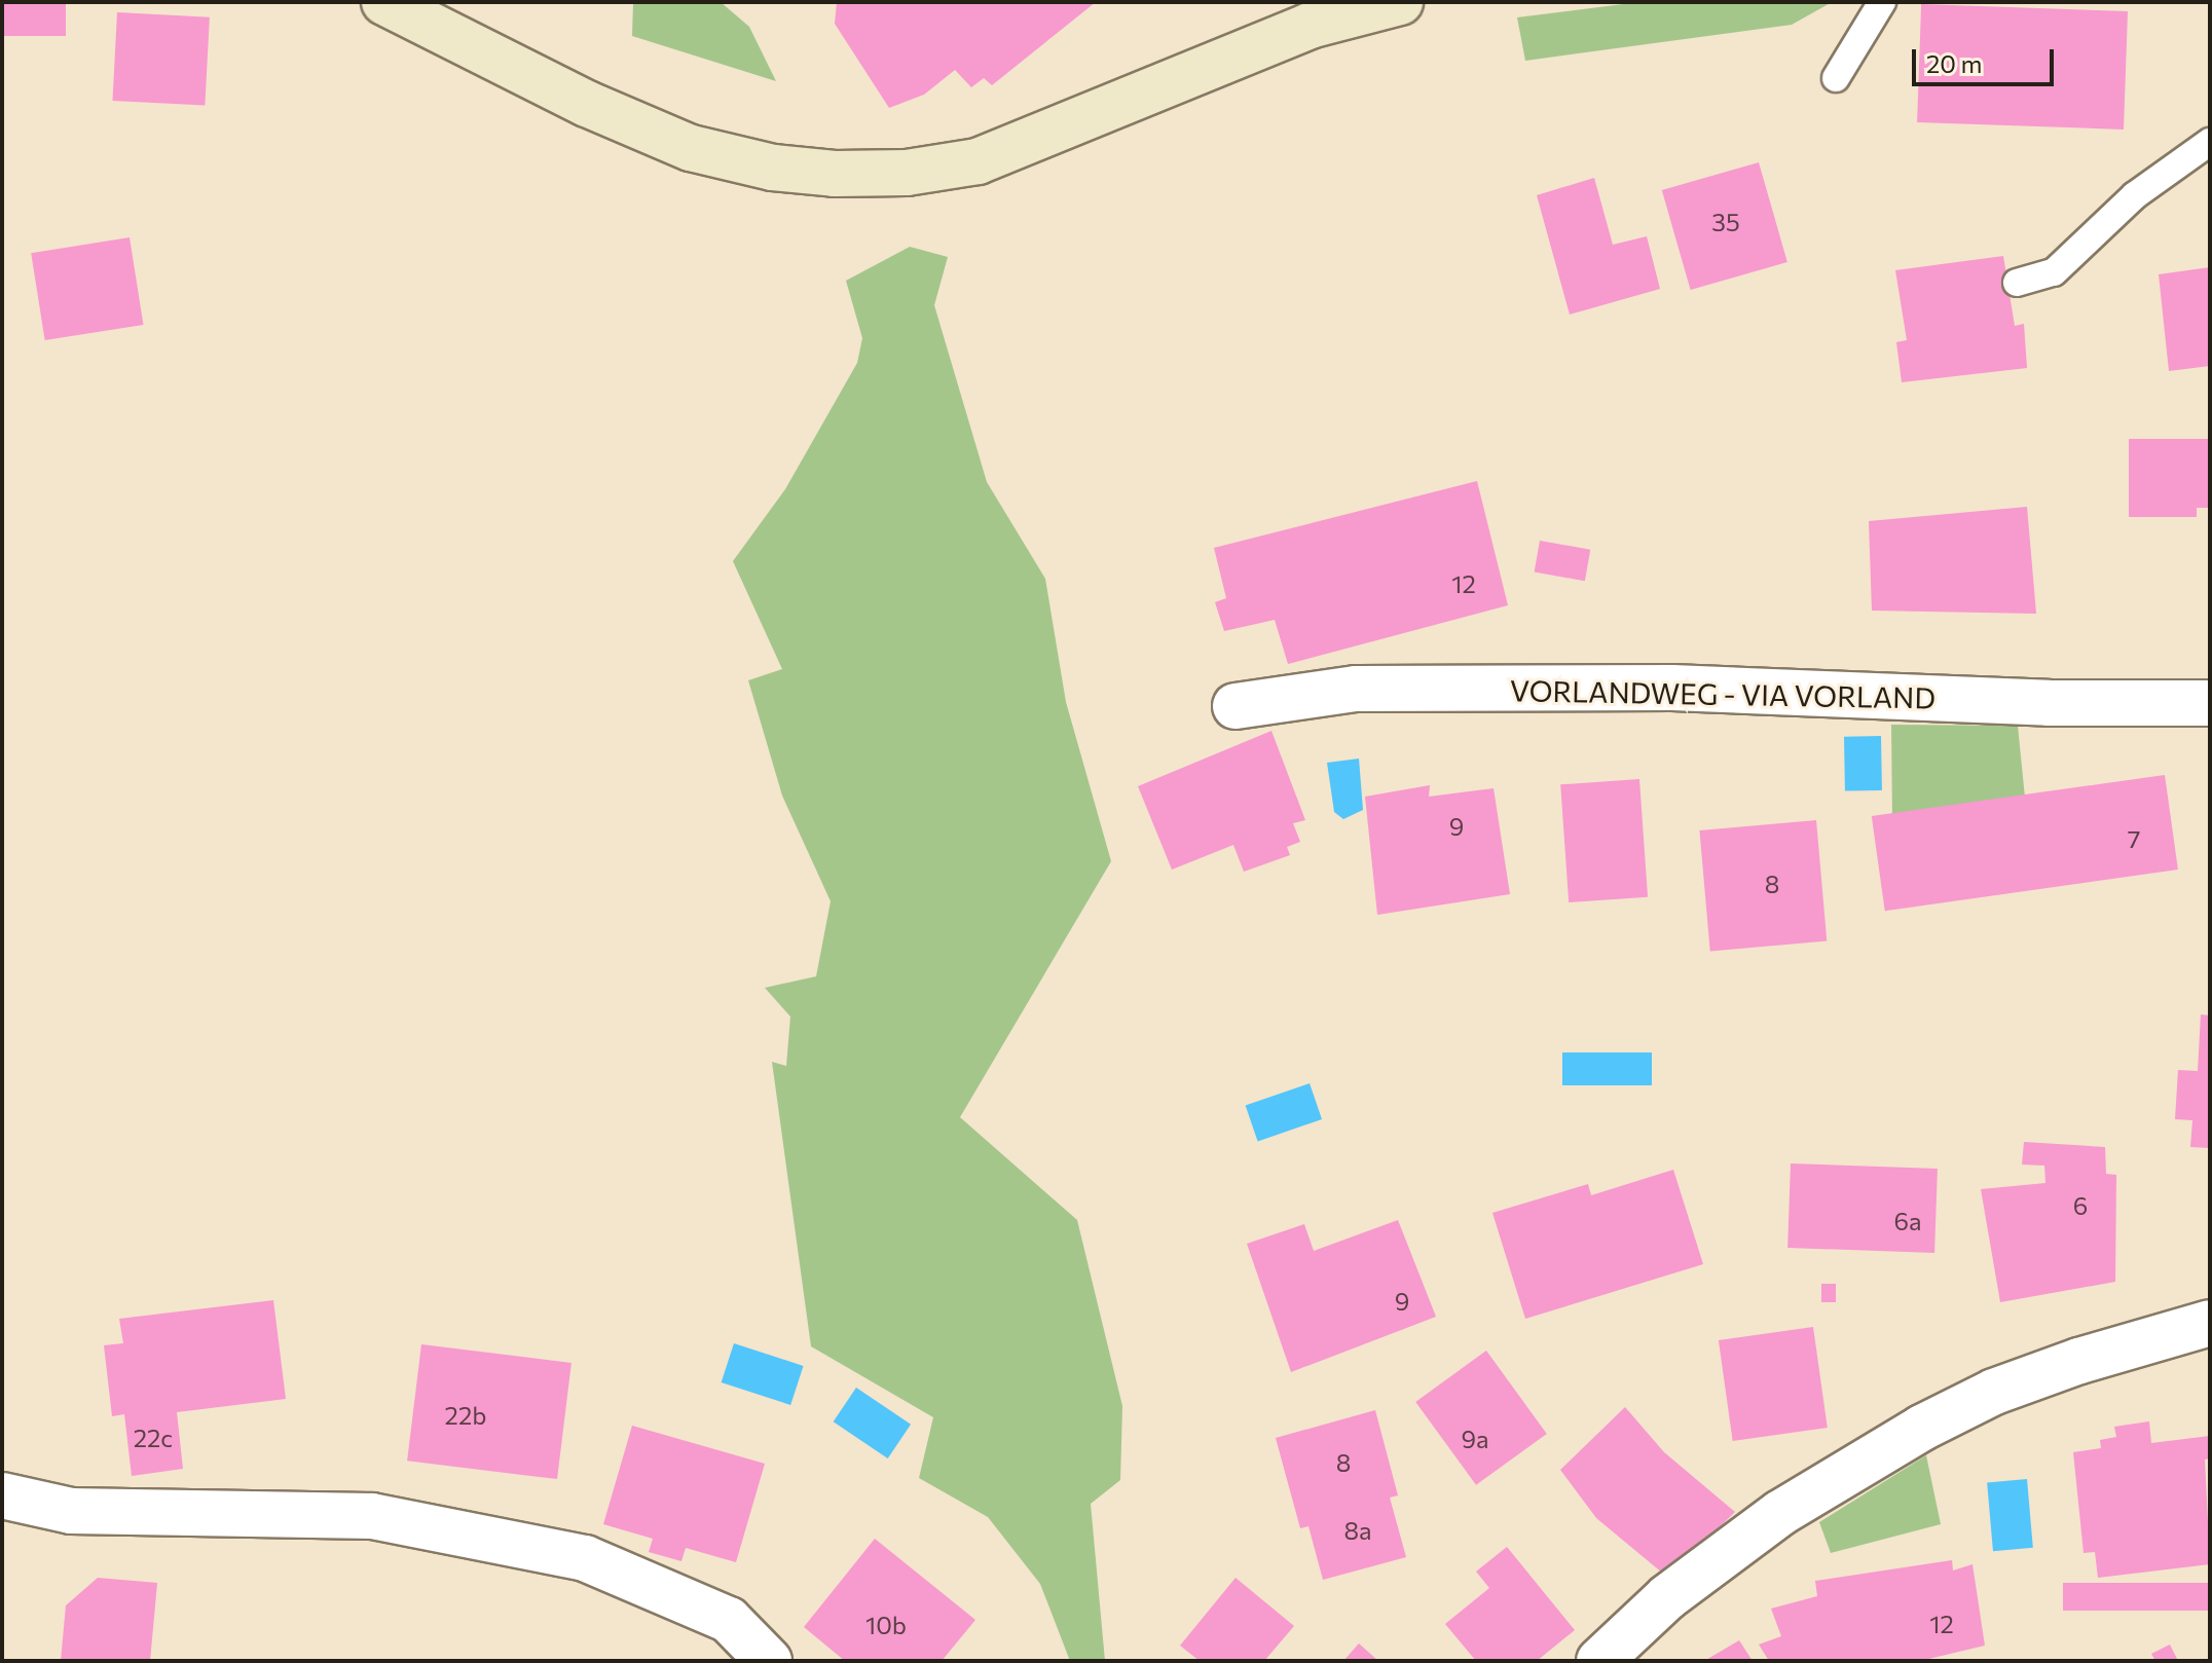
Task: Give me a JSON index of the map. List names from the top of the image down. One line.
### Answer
{"streets":{"street":["VORLANDWEG - VIA VORLAND"]},"house_numbers":["35","12","9","7","8","6","6a","9","22b","22c","9a","8","8a","12","10b"],"scale_bar":"20 m"}
